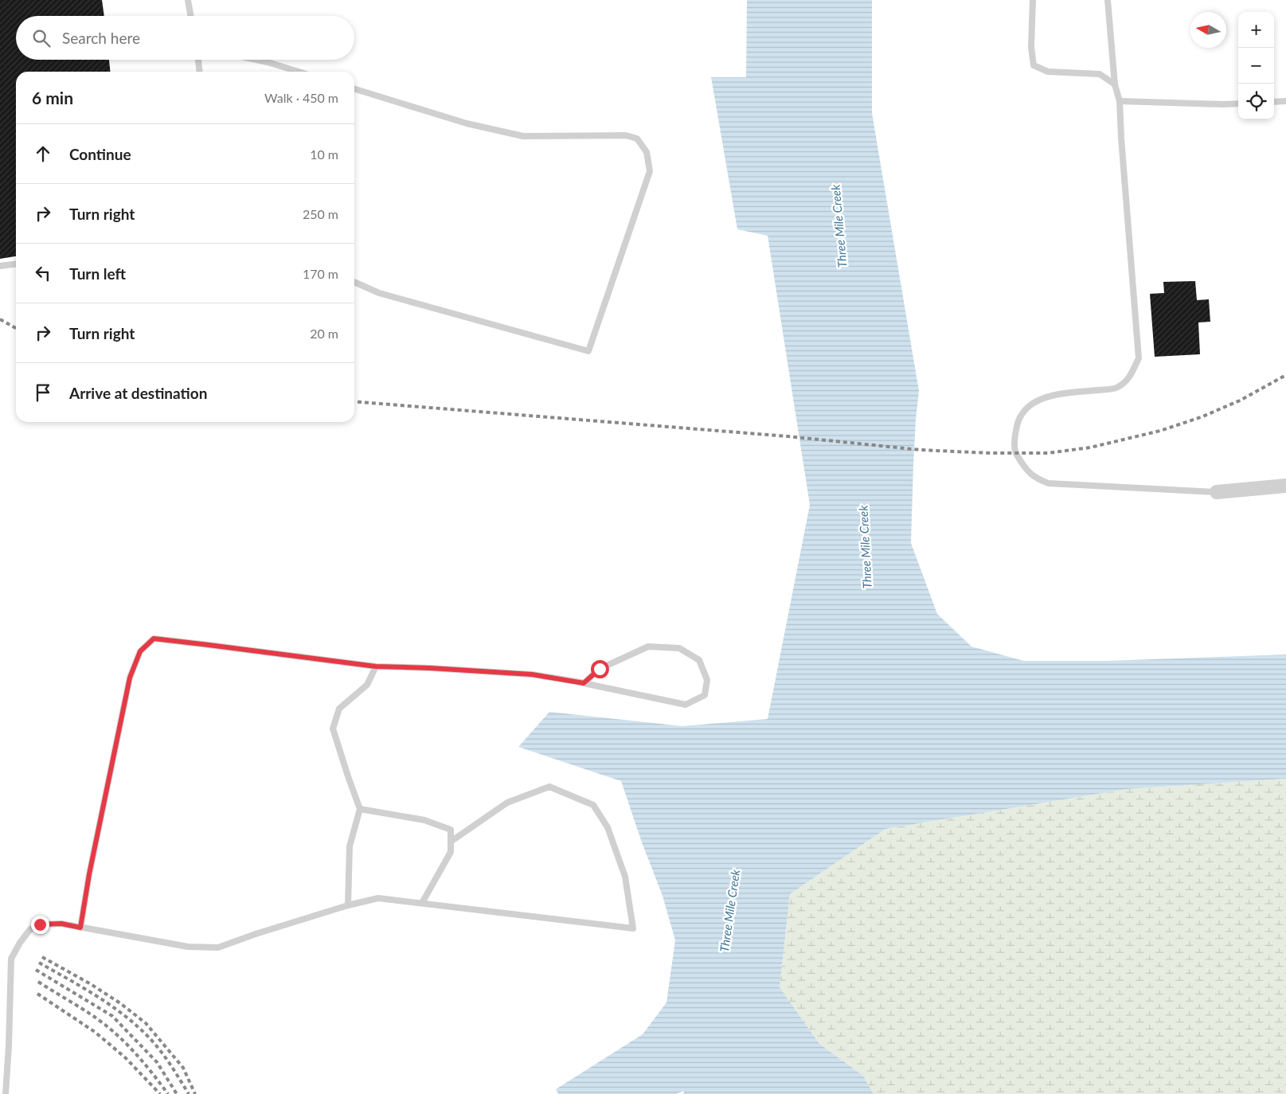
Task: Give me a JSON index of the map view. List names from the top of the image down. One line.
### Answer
{"water":["Three Mile Creek"],"north":"left","page":{"map_buttons":["+","−"],"search":"Search here","heading":["6 min","Walk · 450 m"],"list":[["Continue","10 m"],["Turn right","250 m"],["Turn left","170 m"],["Turn right","20 m"],"Arrive at destination"]}}
